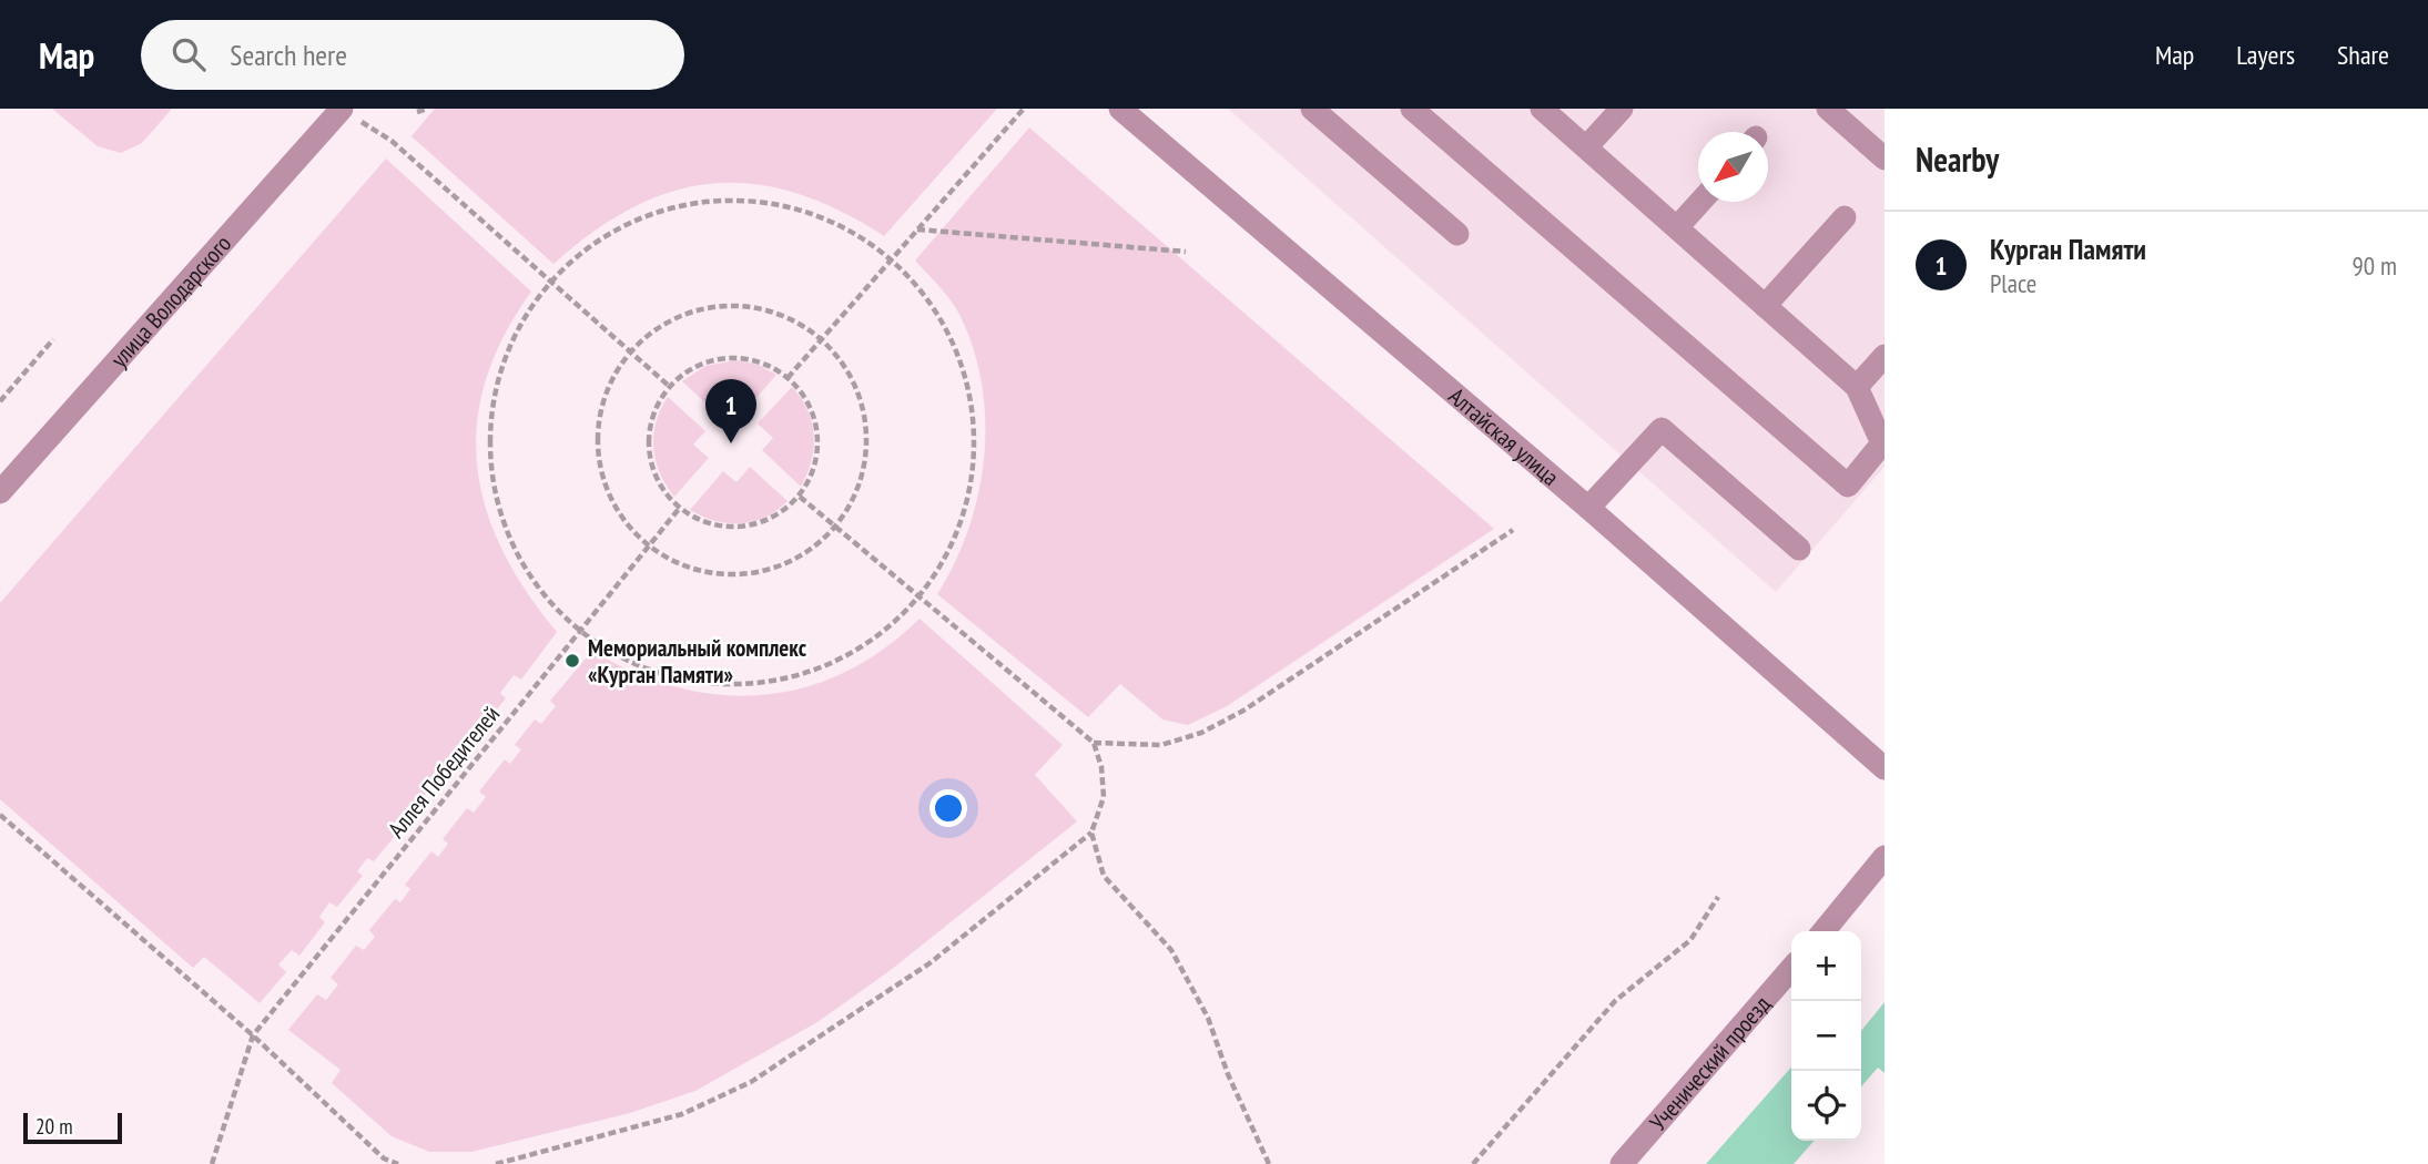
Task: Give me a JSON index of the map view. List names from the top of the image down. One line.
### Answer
{"streets":{"street":["улица Володарского","Алтайская улица","Ученический проезд"],"path":["Аллея Победителей"]},"places":["Мемориальный комплекс «Курган Памяти»"],"scale_bar":"20 m","north":"bottom left","page":{"header":"Map","search":"Search here","nav":["Map","Layers","Share"],"heading":"Nearby","list":[{"mark":"1","name":"Курган Памяти","note":"Place","value":"90 m"}],"pins":"1","map_buttons":["+","−"],"scale":"20 m"}}
